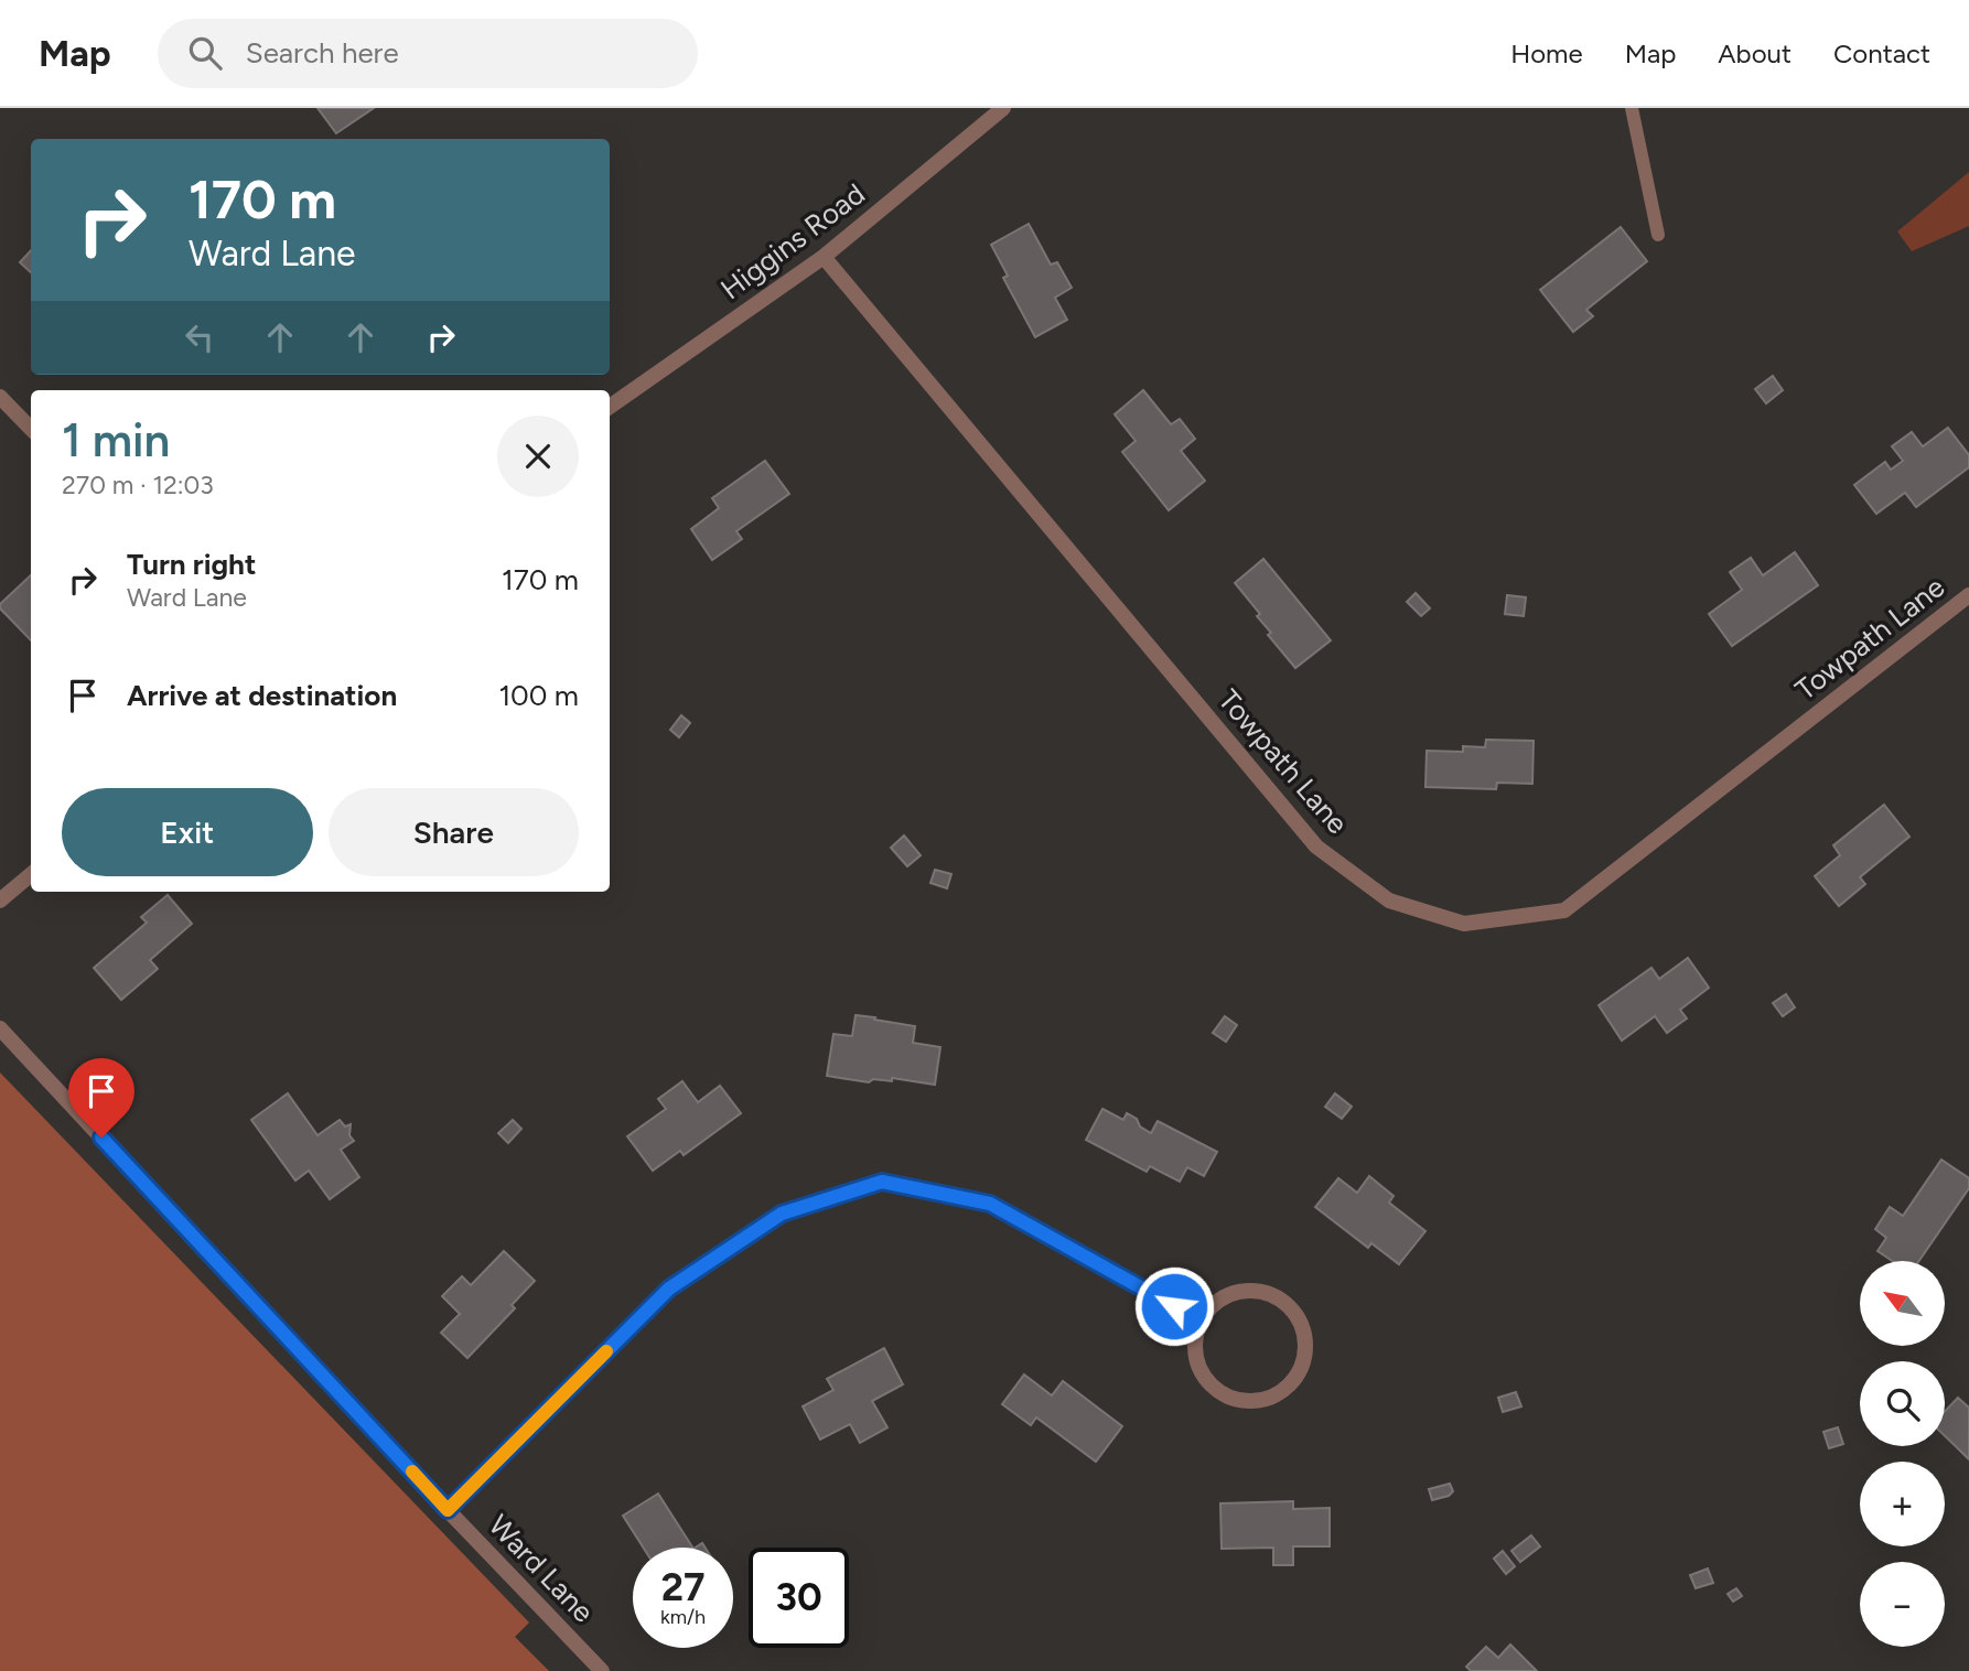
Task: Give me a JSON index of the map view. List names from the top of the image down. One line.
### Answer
{"streets":{"street":["Higgins Road","Towpath Lane","Ward Lane"]},"crossings":[["Higgins Road","Towpath Lane"]],"north":"top left","page":{"header":"Map","search":"Search here","nav":["Home","Map","About","Contact"],"turn":["170 m","Ward Lane"],"heading":["1 min","270 m · 12:03"],"list":[{"name":"Turn right","note":"Ward Lane","value":"170 m"},{"name":"Arrive at destination","value":"100 m"}],"buttons":["Exit","Share"],"map_buttons":["+","−"],"speed":"27 km/h","limit":"30"}}
